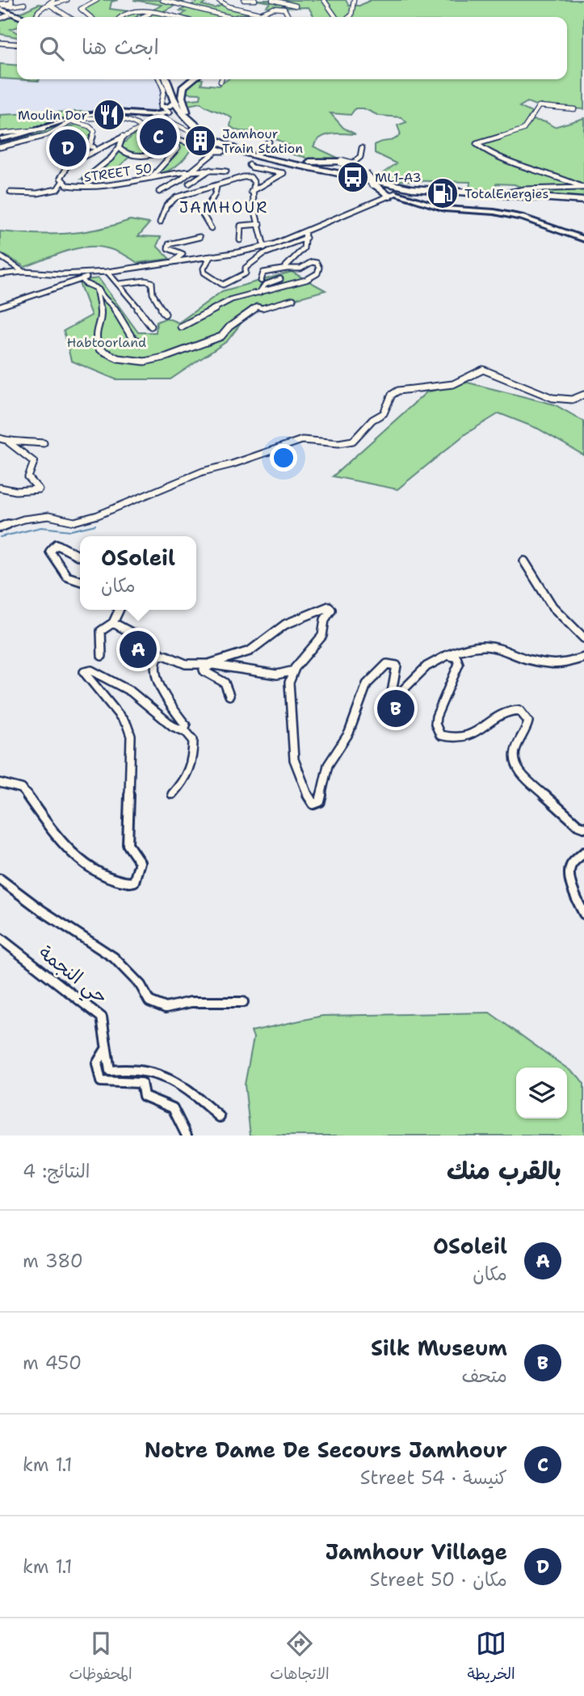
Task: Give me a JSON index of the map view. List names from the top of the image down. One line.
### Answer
{"streets":{"street":["STREET 50","حي النجمة"]},"districts":["JAMHOUR"],"parks":["Habtoorland"],"places":{"restaurant":["Moulin Dor"],"building":["Jamhour Train Station"],"bus stop":["ML1-A3"],"fuel station":["TotalEnergies"]},"page":{"search":"ابحث هنا","pins":["C","D","A","B"],"popup":["OSoleil","مكان"],"heading":["بالقرب منك","النتائج: 4"],"list":[{"mark":"A","name":"OSoleil","note":"مكان","value":"380 m"},{"mark":"B","name":"Silk Museum","note":"متحف","value":"450 m"},{"mark":"C","name":"Notre Dame De Secours Jamhour","note":"كنيسة · Street 54","value":"1.1 km"},{"mark":"D","name":"Jamhour Village","note":"مكان · Street 50","value":"1.1 km"}],"nav":["الخريطة","الاتجاهات","المحفوظات"]}}
